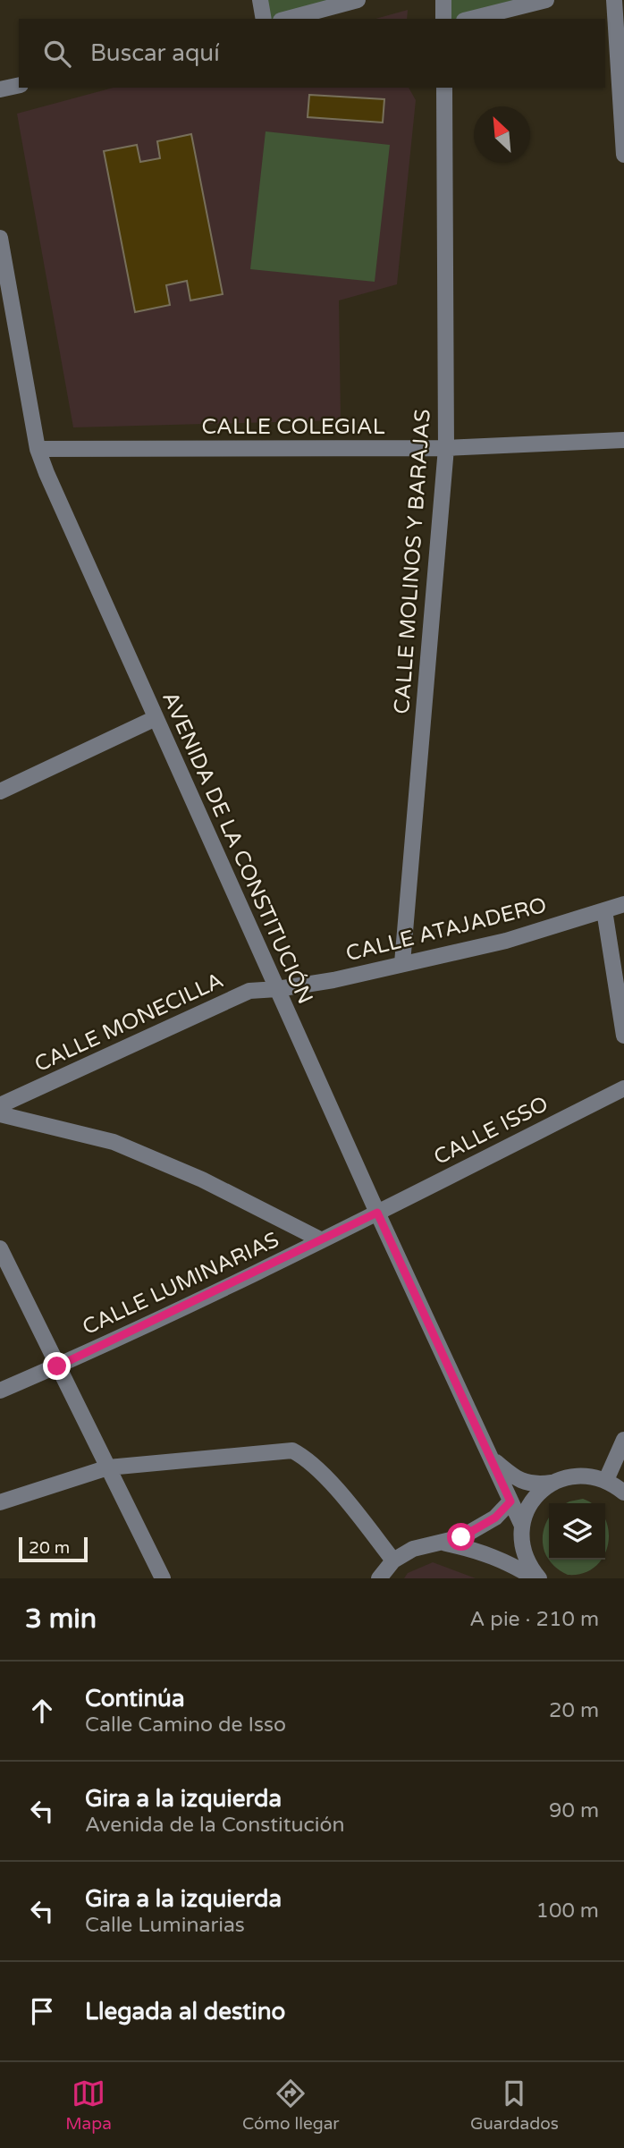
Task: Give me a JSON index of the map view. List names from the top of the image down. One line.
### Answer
{"streets":{"street":["CALLE COLEGIAL","CALLE MOLINOS Y BARAJAS","AVENIDA DE LA CONSTITUCIÓN","CALLE ATAJADERO","CALLE MONECILLA","CALLE ISSO","CALLE LUMINARIAS"]},"crossings":[["CALLE COLEGIAL","CALLE MOLINOS Y BARAJAS"],["CALLE COLEGIAL","AVENIDA DE LA CONSTITUCIÓN"],["CALLE MOLINOS Y BARAJAS","CALLE ATAJADERO"],["AVENIDA DE LA CONSTITUCIÓN","CALLE ATAJADERO"],["AVENIDA DE LA CONSTITUCIÓN","CALLE MONECILLA"],["AVENIDA DE LA CONSTITUCIÓN","CALLE ISSO"],["AVENIDA DE LA CONSTITUCIÓN","CALLE LUMINARIAS"],["CALLE ATAJADERO","CALLE MONECILLA"],["CALLE ISSO","CALLE LUMINARIAS"]],"scale_bar":"20 m","north":"top left","page":{"search":"Buscar aquí","scale":"20 m","heading":["3 min","A pie · 210 m"],"list":[["Continúa","Calle Camino de Isso","20 m"],["Gira a la izquierda","Avenida de la Constitución","90 m"],["Gira a la izquierda","Calle Luminarias","100 m"],"Llegada al destino"],"nav":["Mapa","Cómo llegar","Guardados"]}}
